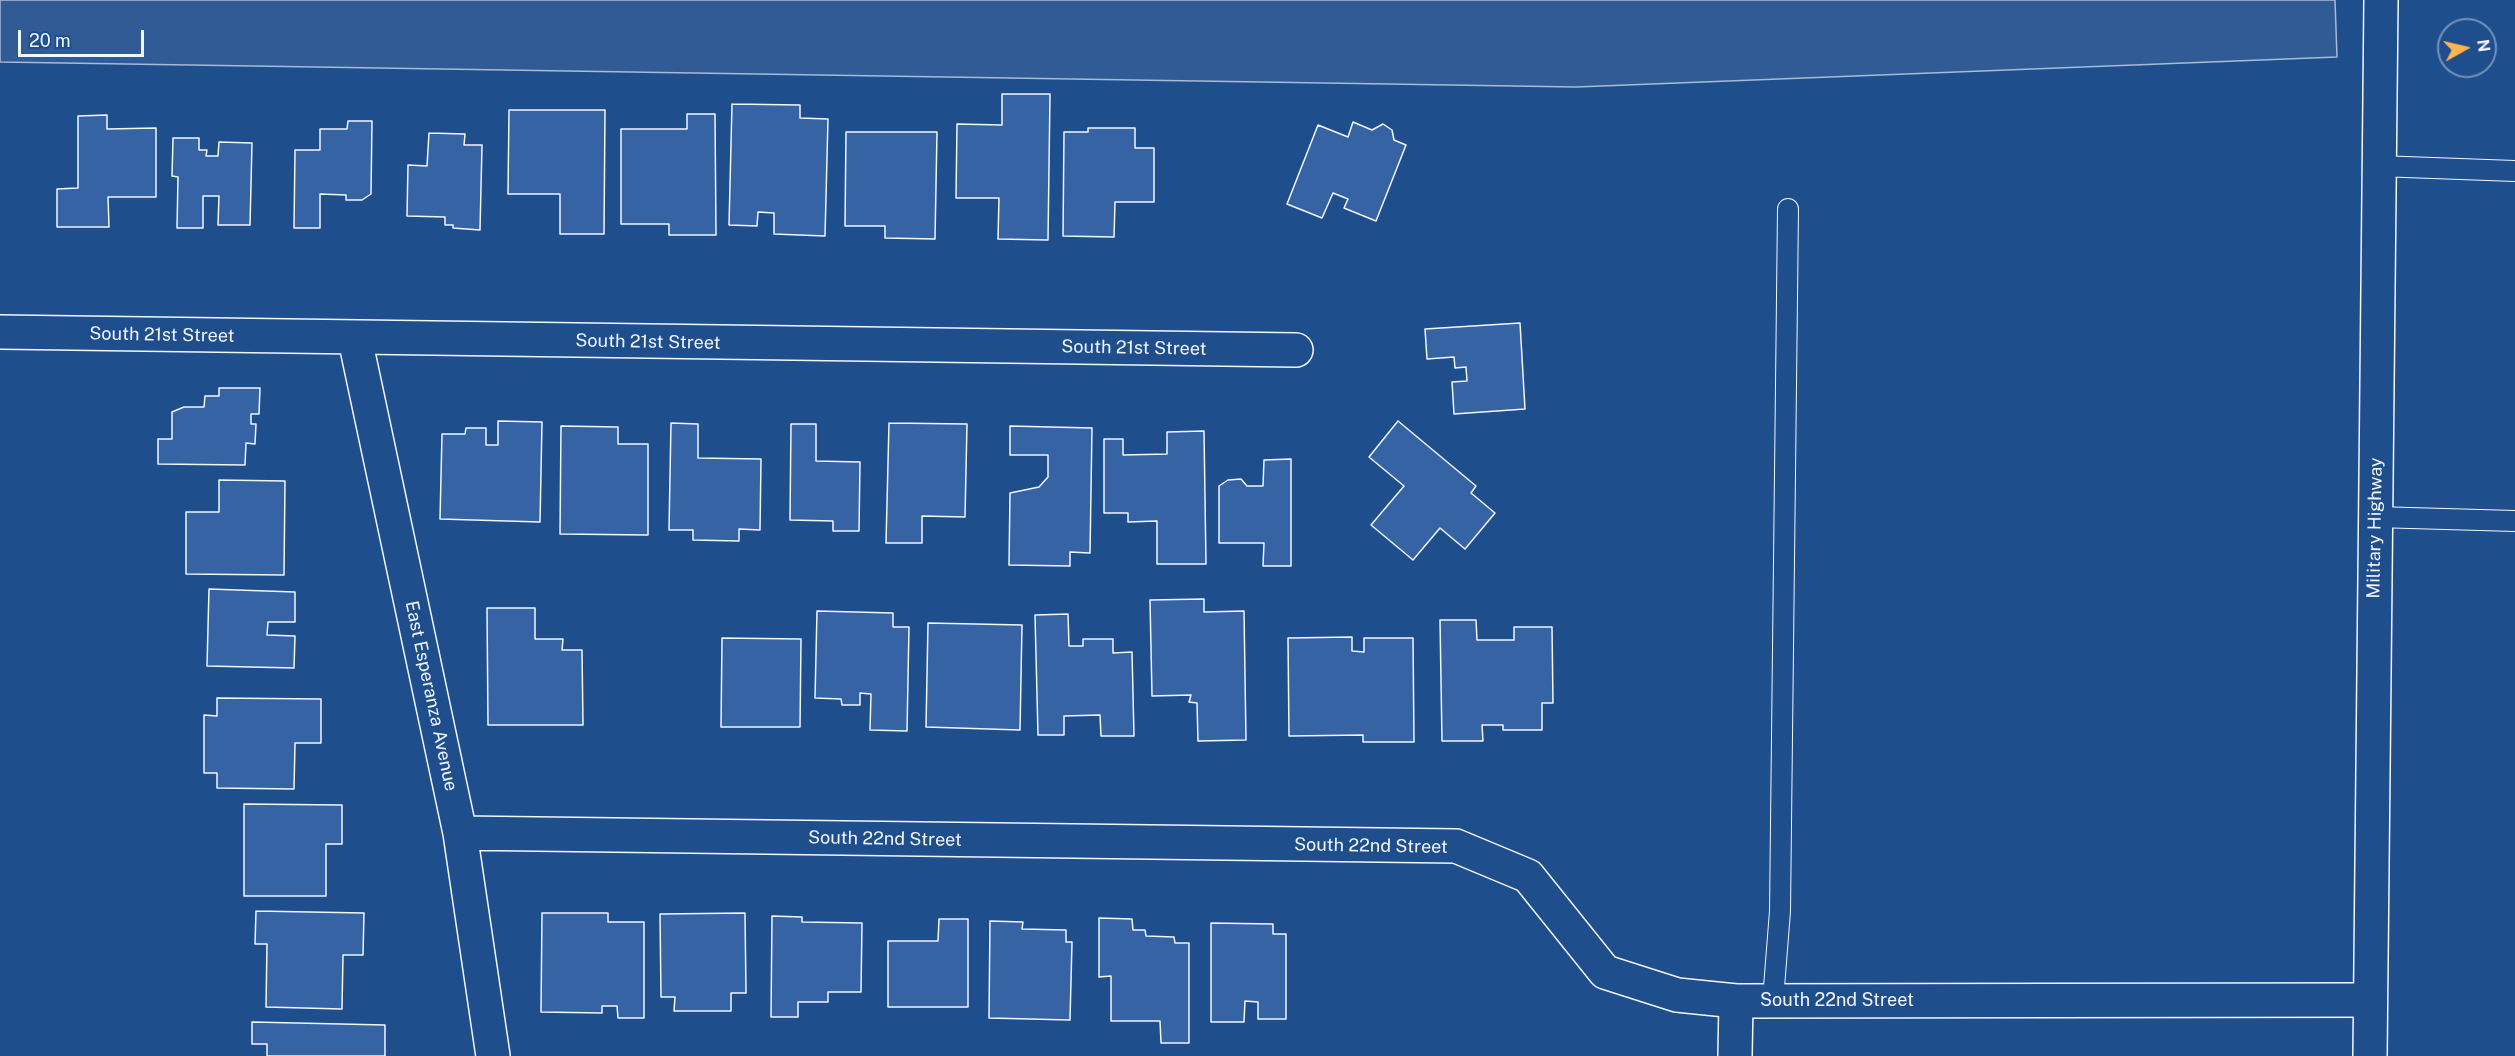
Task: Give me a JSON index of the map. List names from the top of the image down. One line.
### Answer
{"streets":{"street":["South 21st Street","Military Highway","East Esperanza Avenue","South 22nd Street"]},"crossings":[["South 21st Street","East Esperanza Avenue"],["Military Highway","South 22nd Street"],["East Esperanza Avenue","South 22nd Street"]],"scale_bar":"20 m","north":"right"}
